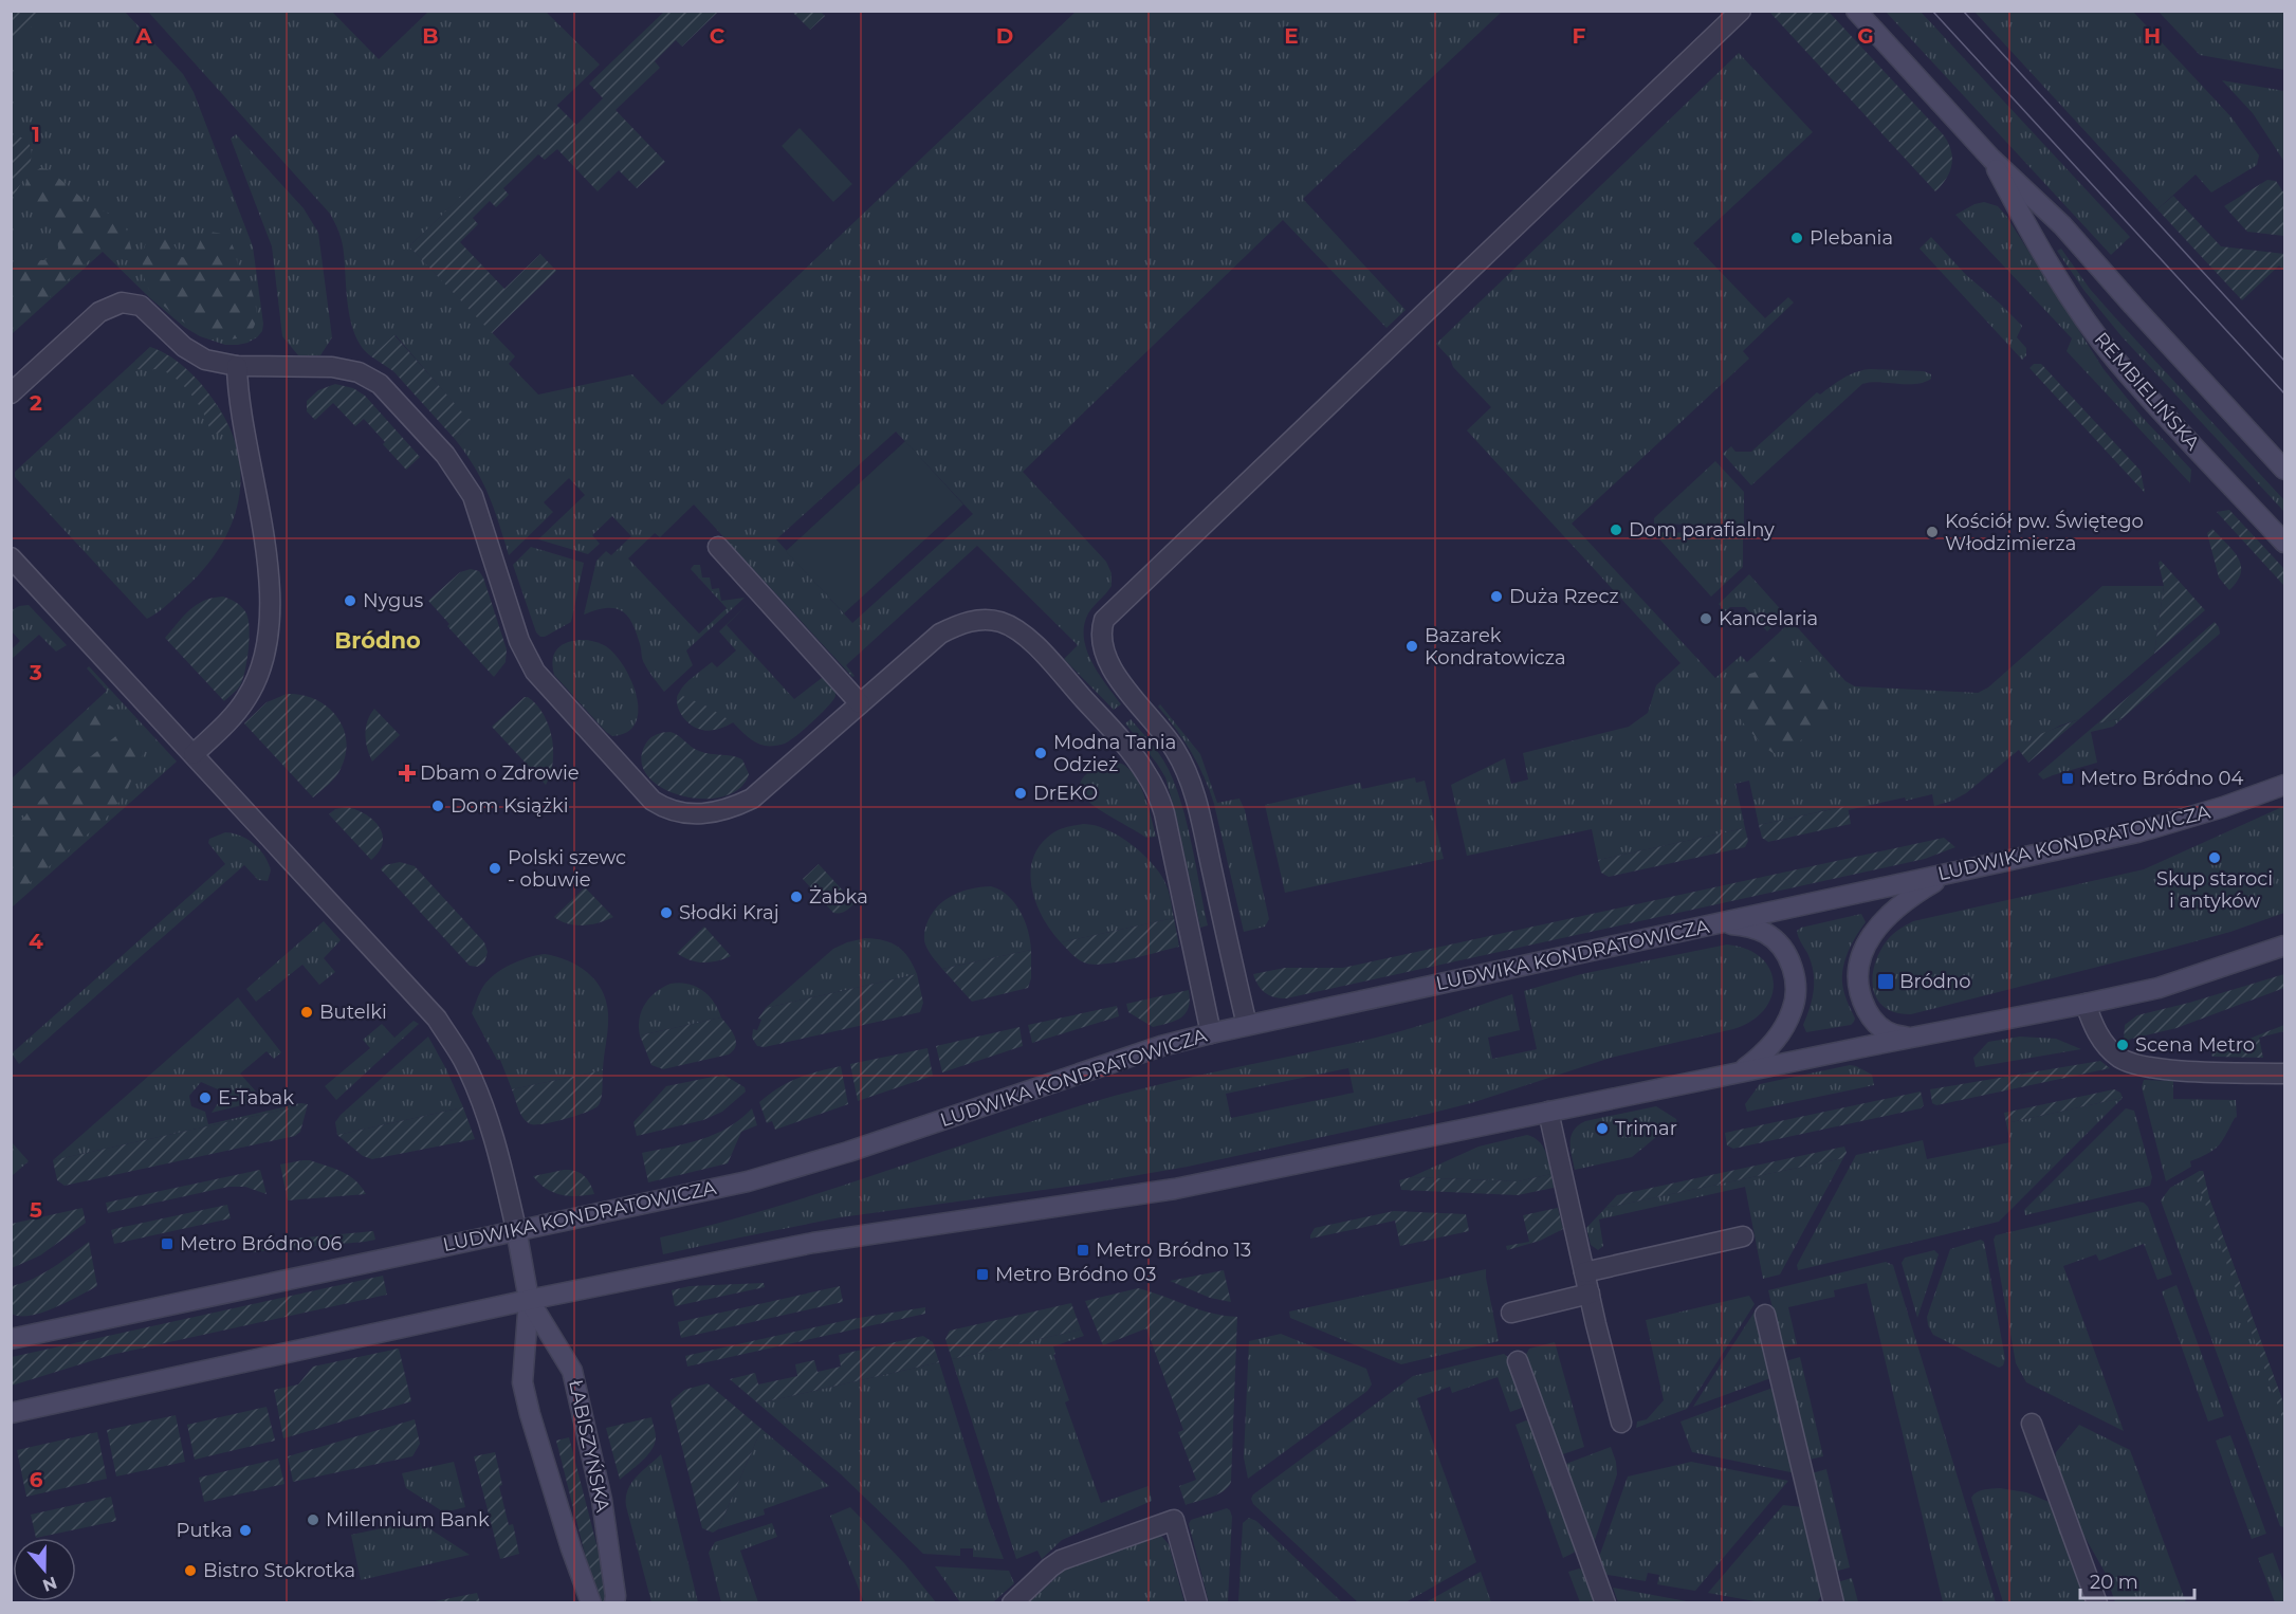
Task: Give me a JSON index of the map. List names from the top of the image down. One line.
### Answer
{"streets":{"main road":["REMBIELIŃSKA","LUDWIKA KONDRATOWICZA","ŁABISZYŃSKA"]},"crossings":[["LUDWIKA KONDRATOWICZA","ŁABISZYŃSKA"]],"districts":["Bródno"],"places":{"other":["Plebania","Dom parafialny","Kościół pw. Świętego Włodzimierza","Duża Rzecz","Nygus","Kancelaria","Bazarek Kondratowicza","Modna Tania Odzież","DrEKO","Dom Książki","Skup staroci i antyków","Polski szewc - obuwie","Żabka","Słodki Kraj","Butelki","Scena Metro","E-Tabak","Trimar","Millennium Bank","Putka","Bistro Stokrotka"],"health":["Dbam o Zdrowie"],"transit":["Metro Bródno 04","Bródno","Metro Bródno 06","Metro Bródno 13","Metro Bródno 03"]},"scale_bar":"20 m","north":"bottom","grid":{"columns":["A","B","C","D","E","F","G","H"],"rows":["1","2","3","4","5","6"]}}
